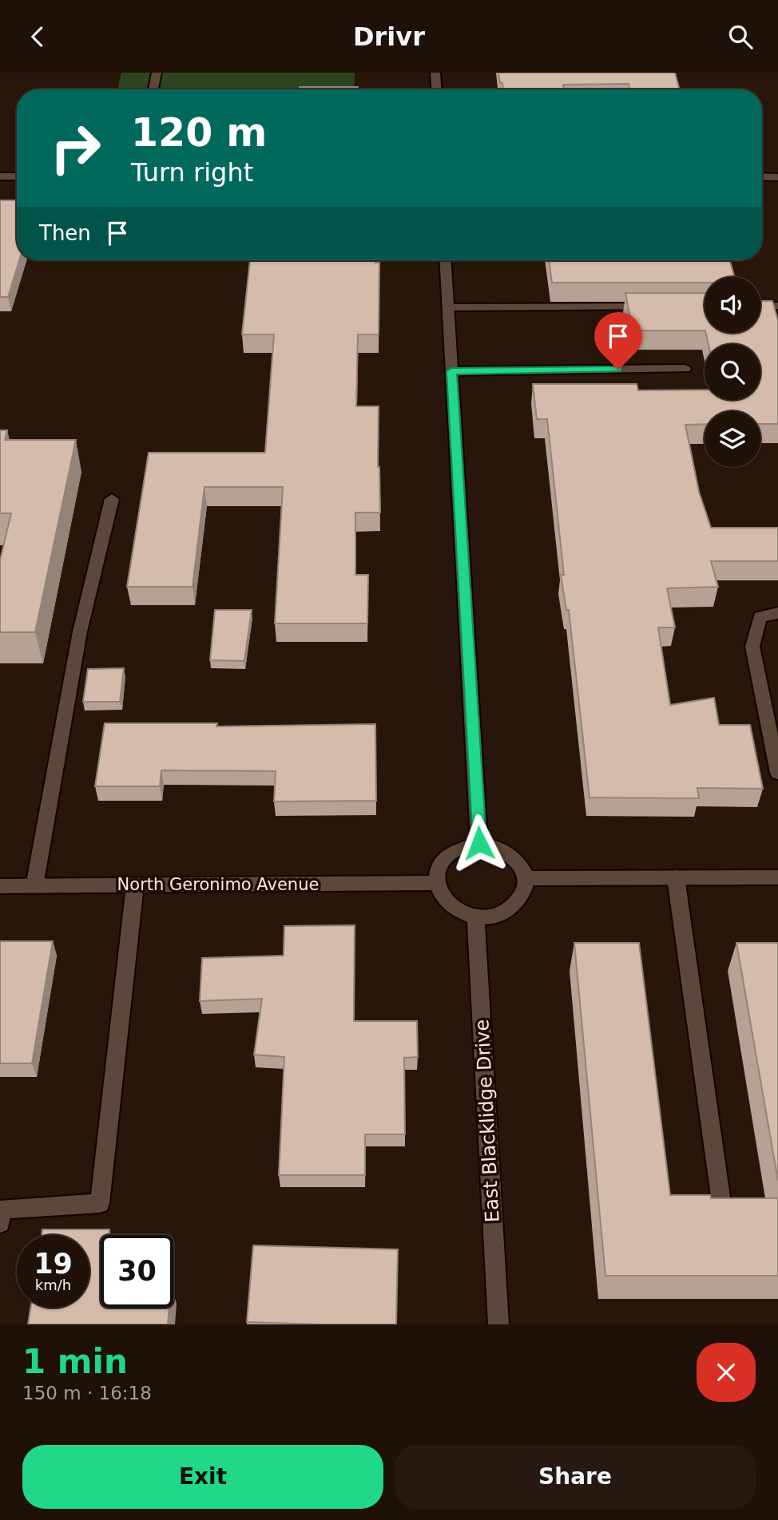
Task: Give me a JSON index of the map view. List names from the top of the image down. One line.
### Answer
{"streets":{"street":["North Geronimo Avenue","East Blacklidge Drive"]},"crossings":[["North Geronimo Avenue","East Blacklidge Drive"]],"page":{"header":"Drivr","turn":["120 m","Turn right"],"then":"Then","speed":"19 km/h","limit":"30","heading":["1 min","150 m · 16:18"],"buttons":["Exit","Share"]}}
